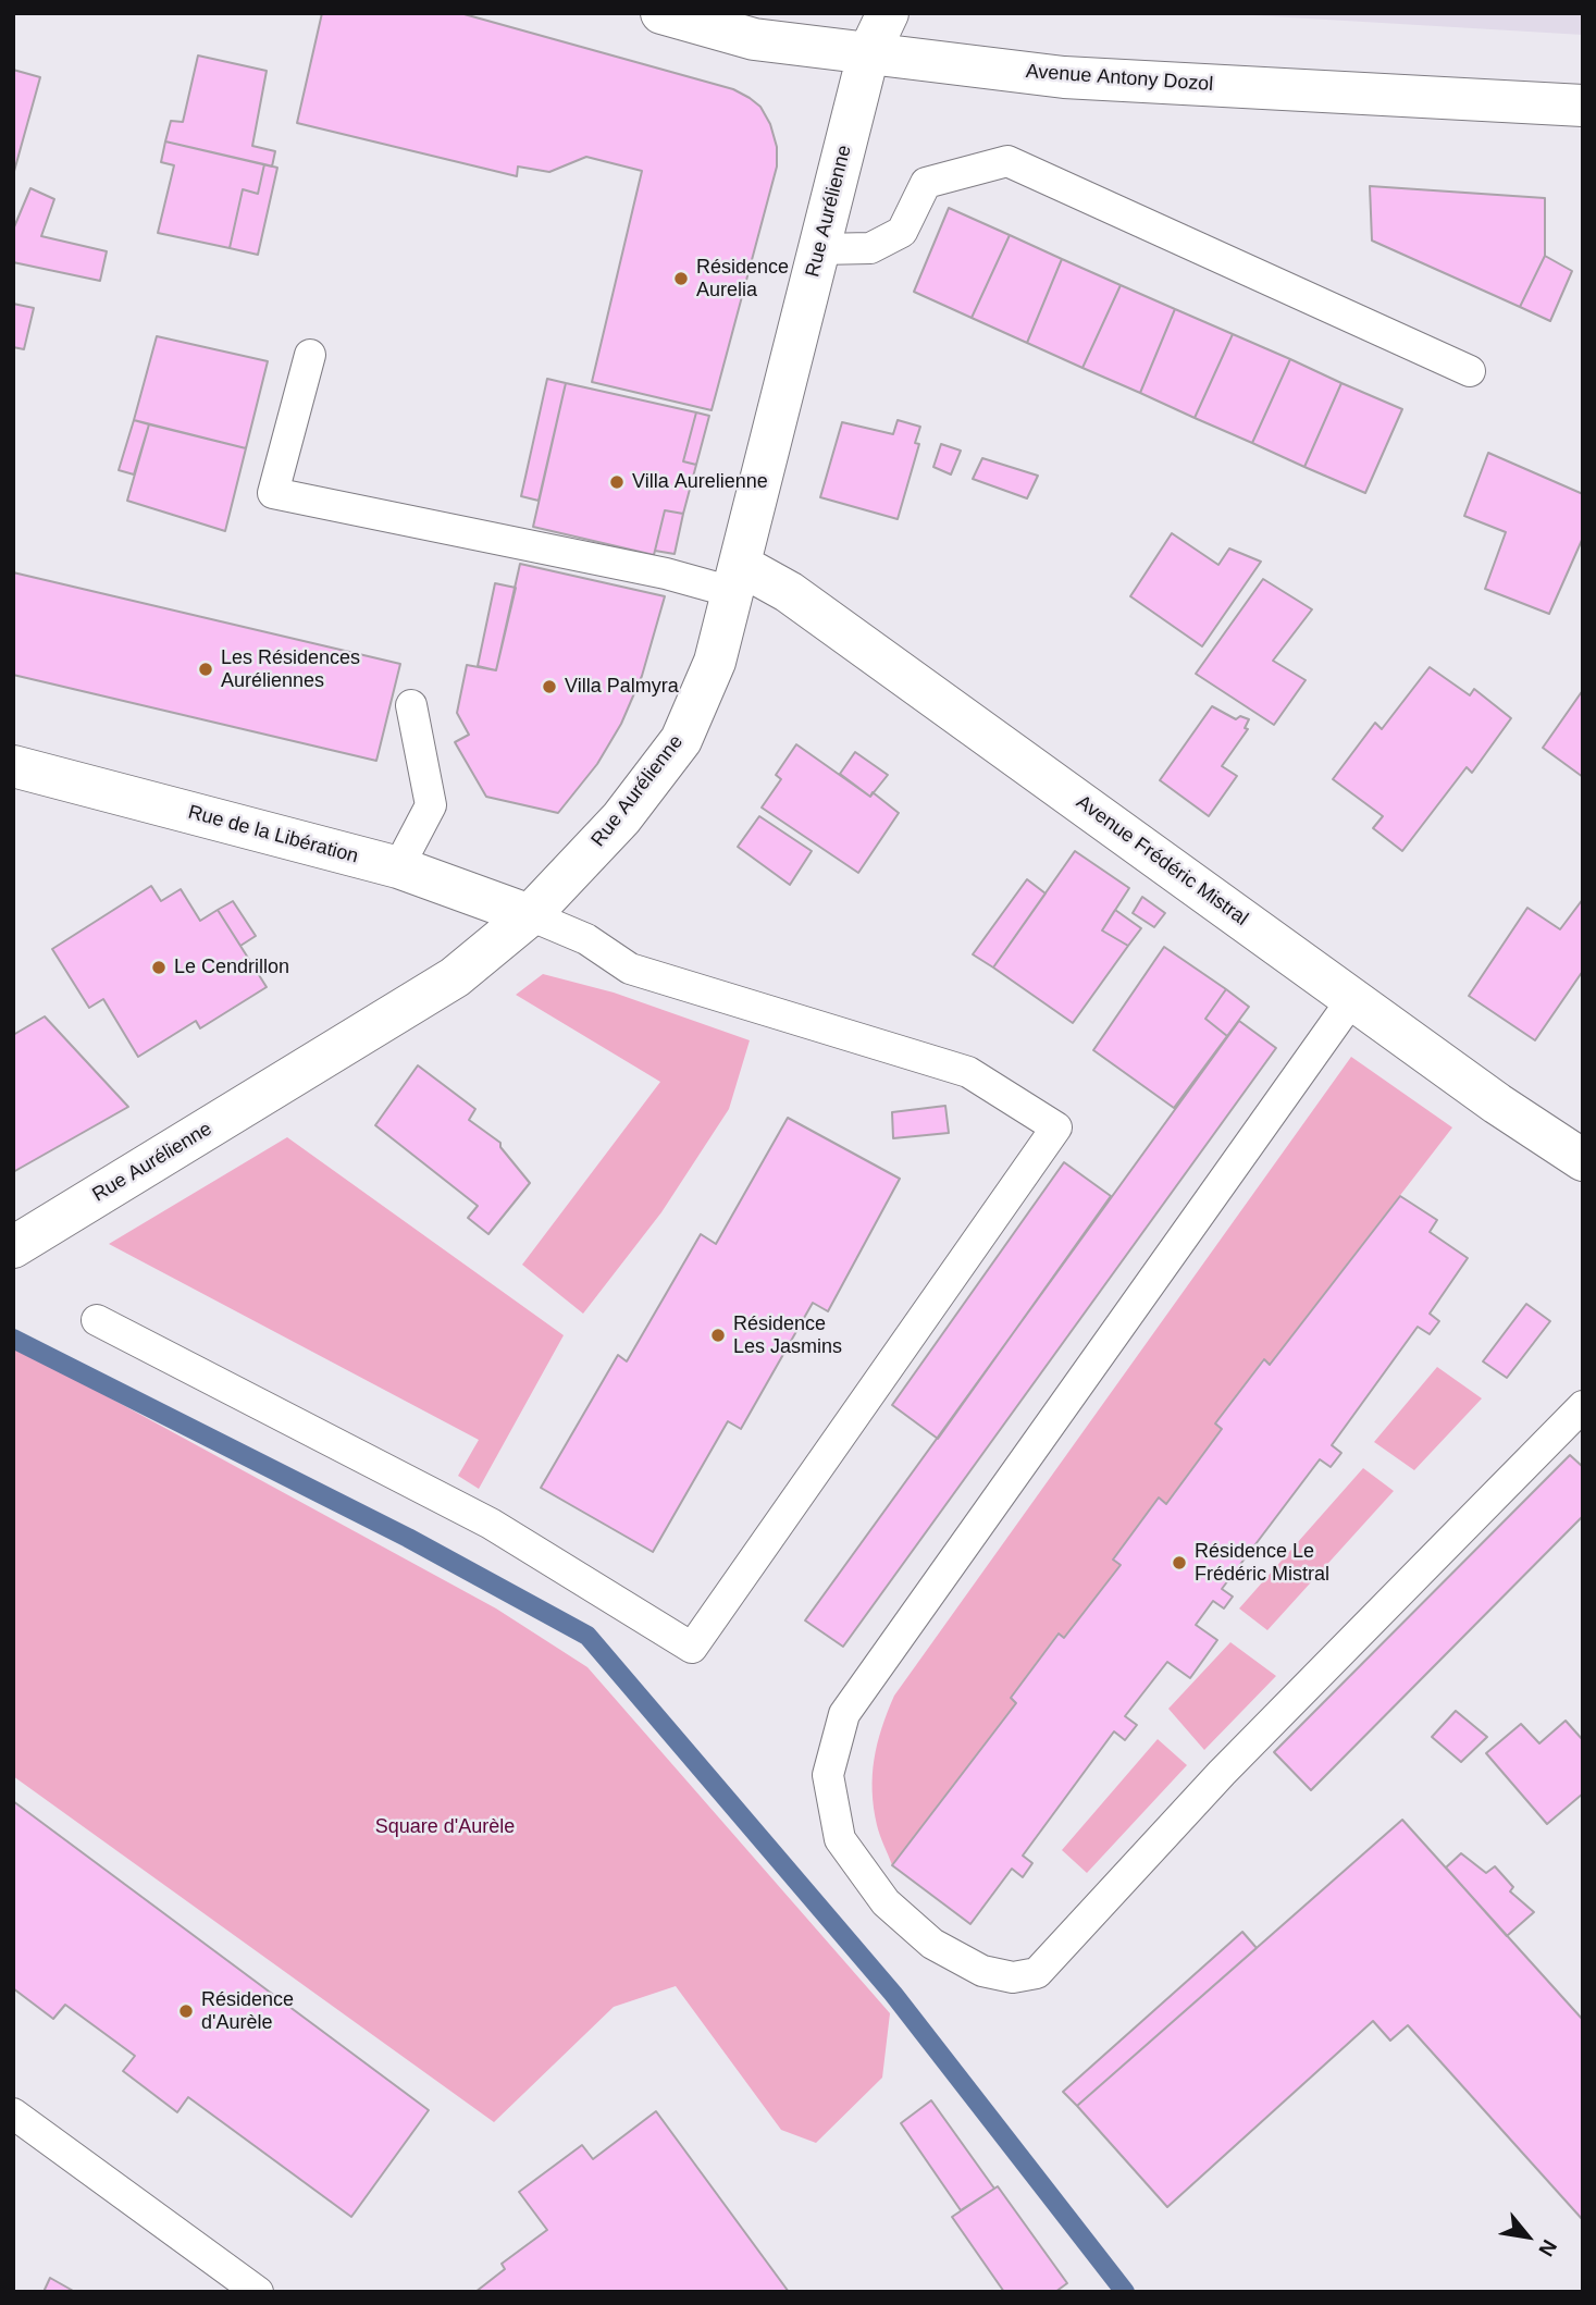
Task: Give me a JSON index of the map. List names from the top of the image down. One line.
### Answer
{"streets":{"street":["Avenue Antony Dozol","Rue Aurélienne","Rue de la Libération","Avenue Frédéric Mistral"]},"crossings":[["Avenue Antony Dozol","Rue Aurélienne"],["Rue Aurélienne","Rue de la Libération"],["Rue Aurélienne","Avenue Frédéric Mistral"]],"parks":["Square d'Aurèle"],"places":["Résidence Aurelia","Villa Aurelienne","Les Résidences Auréliennes","Villa Palmyra","Le Cendrillon","Résidence Les Jasmins","Résidence Le Frédéric Mistral","Résidence d'Aurèle"],"north":"bottom right"}
